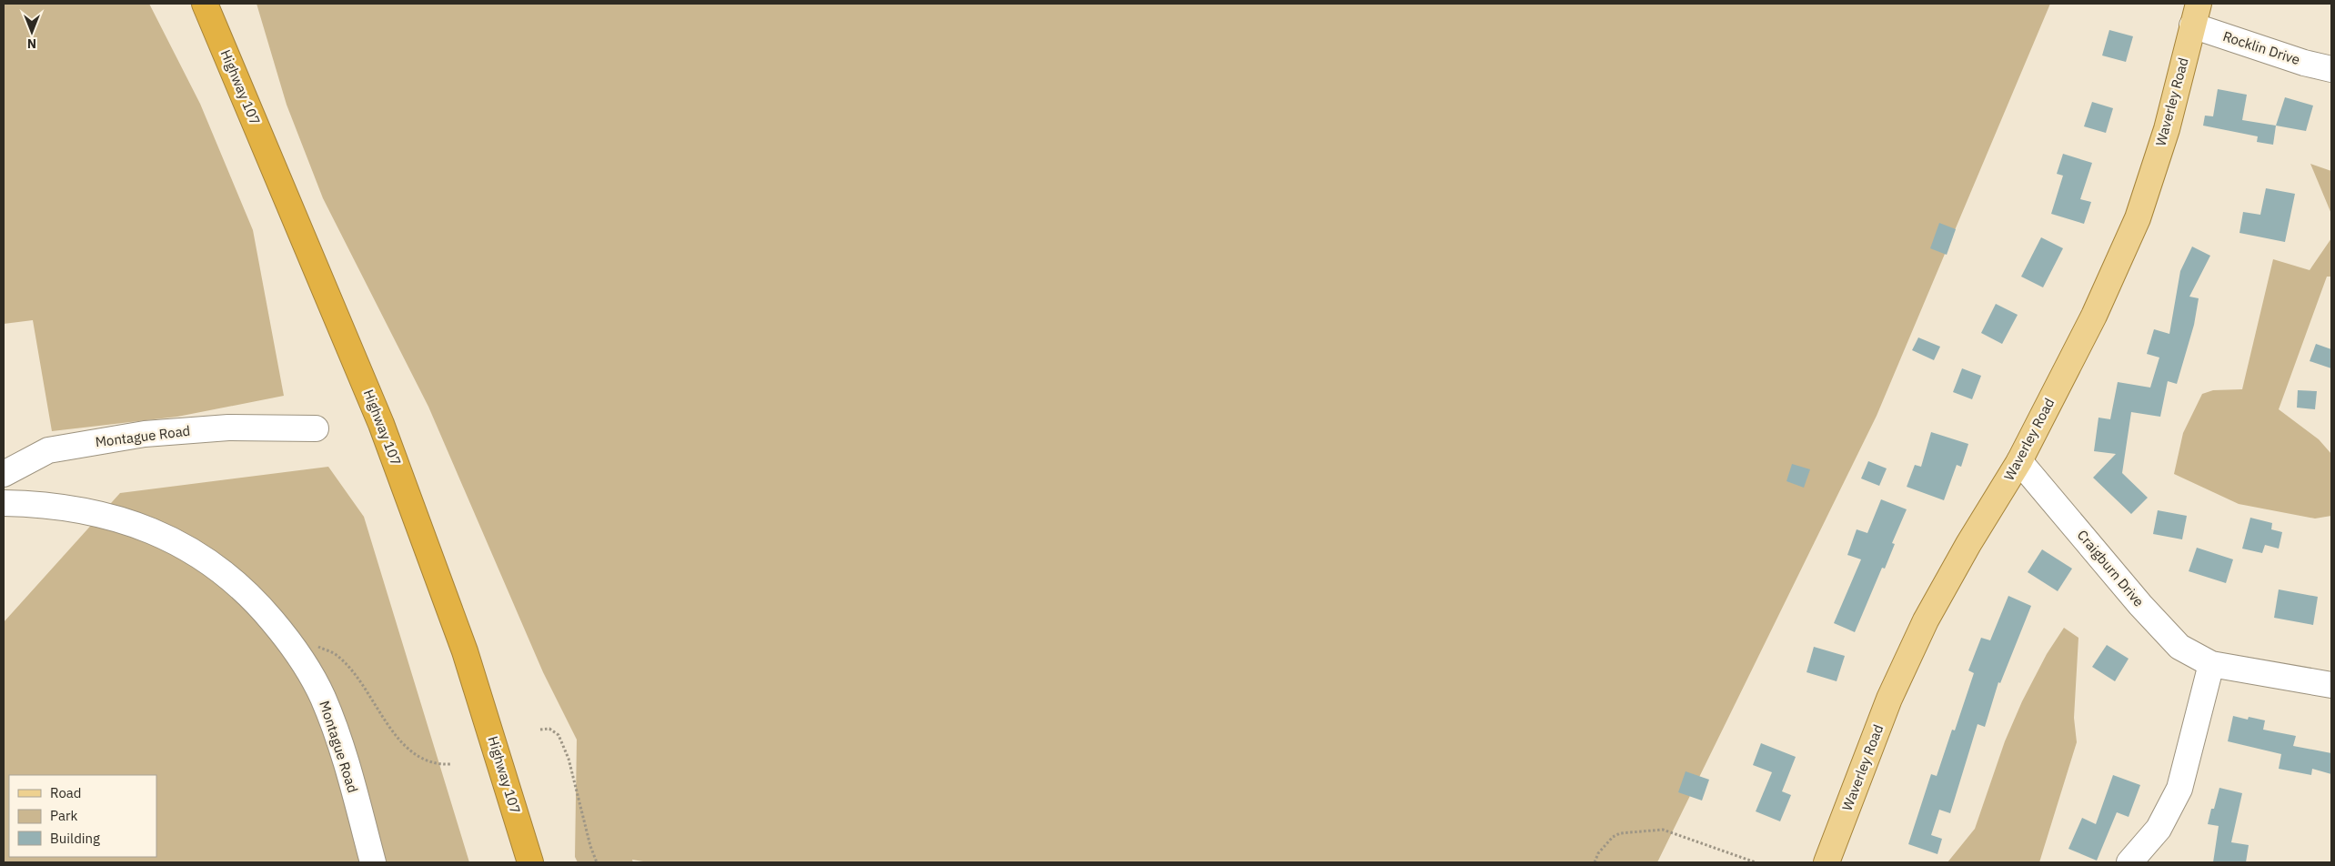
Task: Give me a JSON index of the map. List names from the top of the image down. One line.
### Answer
{"streets":{"highway":["Highway 107"],"main road":["Waverley Road"],"street":["Rocklin Drive","Montague Road","Craigburn Drive"]},"crossings":[["Rocklin Drive","Waverley Road"],["Waverley Road","Craigburn Drive"]],"legend":["Road","Park","Building"],"north":"bottom"}
